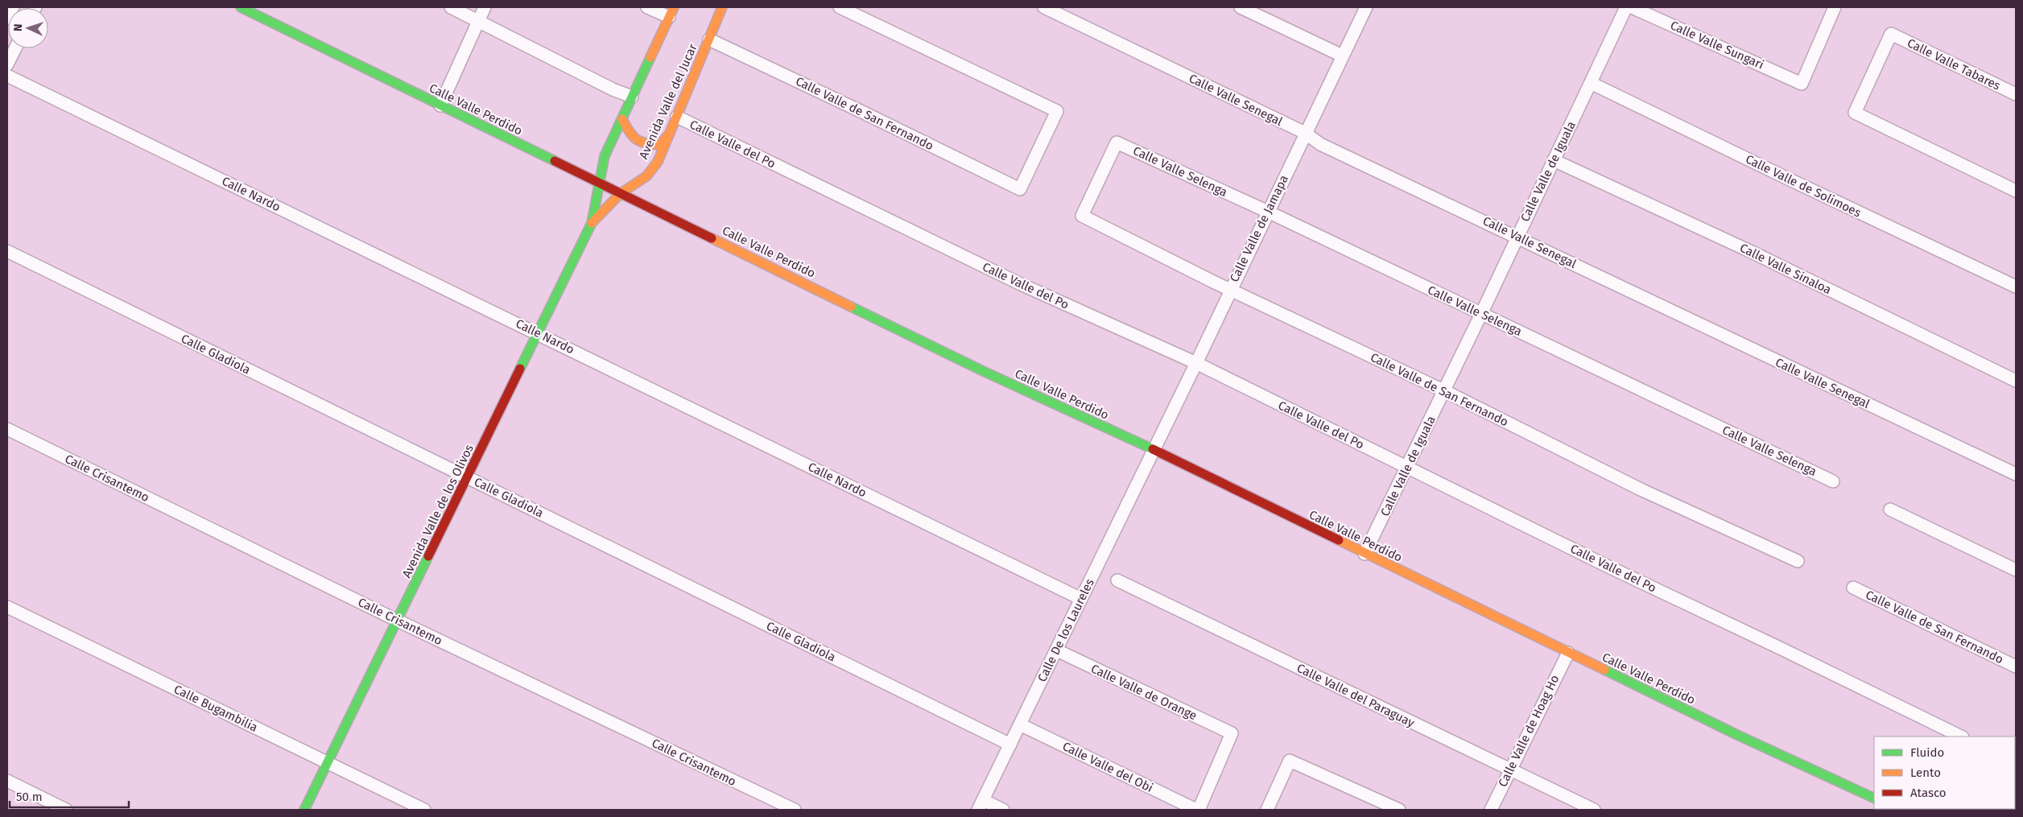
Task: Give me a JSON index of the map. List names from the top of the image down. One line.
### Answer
{"streets":{"street":["Calle Valle Sungari","Calle Valle Tabares","Calle Valle Senegal","Avenida Valle del Jucar","Calle Valle Perdido","Calle Valle de San Fernando","Calle Valle del Po","Calle Valle Selenga","Calle Valle de Iguala","Calle Valle de Solimoes","Calle Nardo","Calle Valle de Jamapa","Calle Valle Sinaloa","Calle Gladiola","Calle Crisantemo","Avenida Valle de los Olivos","Calle De los Laureles","Calle Valle de Orange","Calle Valle del Paraguay","Calle Bugambilia","Calle Valle de Hoag Ho","Calle Valle del Obi"]},"crossings":[["Calle Valle Senegal","Calle Valle de Iguala"],["Calle Valle Senegal","Calle Valle de Jamapa"],["Avenida Valle del Jucar","Calle Valle Perdido"],["Avenida Valle del Jucar","Calle Valle de San Fernando"],["Avenida Valle del Jucar","Calle Valle del Po"],["Avenida Valle del Jucar","Avenida Valle de los Olivos"],["Calle Valle Perdido","Calle Valle de Iguala"],["Calle Valle Perdido","Calle Valle de Jamapa"],["Calle Valle Perdido","Avenida Valle de los Olivos"],["Calle Valle Perdido","Calle De los Laureles"],["Calle Valle Perdido","Calle Valle de Hoag Ho"],["Calle Valle de San Fernando","Calle Valle Selenga"],["Calle Valle de San Fernando","Calle Valle de Iguala"],["Calle Valle de San Fernando","Calle Valle de Jamapa"],["Calle Valle del Po","Calle Valle de Iguala"],["Calle Valle del Po","Calle Valle de Jamapa"],["Calle Valle Selenga","Calle Valle de Iguala"],["Calle Valle Selenga","Calle Valle de Jamapa"],["Calle Valle de Iguala","Calle Valle de Solimoes"],["Calle Valle de Iguala","Calle Valle Sinaloa"],["Calle Nardo","Avenida Valle de los Olivos"],["Calle Nardo","Calle De los Laureles"],["Calle Valle de Jamapa","Calle De los Laureles"],["Calle Gladiola","Avenida Valle de los Olivos"],["Calle Gladiola","Calle De los Laureles"],["Calle Crisantemo","Avenida Valle de los Olivos"],["Avenida Valle de los Olivos","Calle Bugambilia"],["Calle De los Laureles","Calle Valle de Orange"],["Calle De los Laureles","Calle Valle del Obi"],["Calle Valle de Orange","Calle Valle del Obi"],["Calle Valle del Paraguay","Calle Valle de Hoag Ho"]],"legend":["Fluido","Lento","Atasco"],"scale_bar":"50 m","north":"left"}
